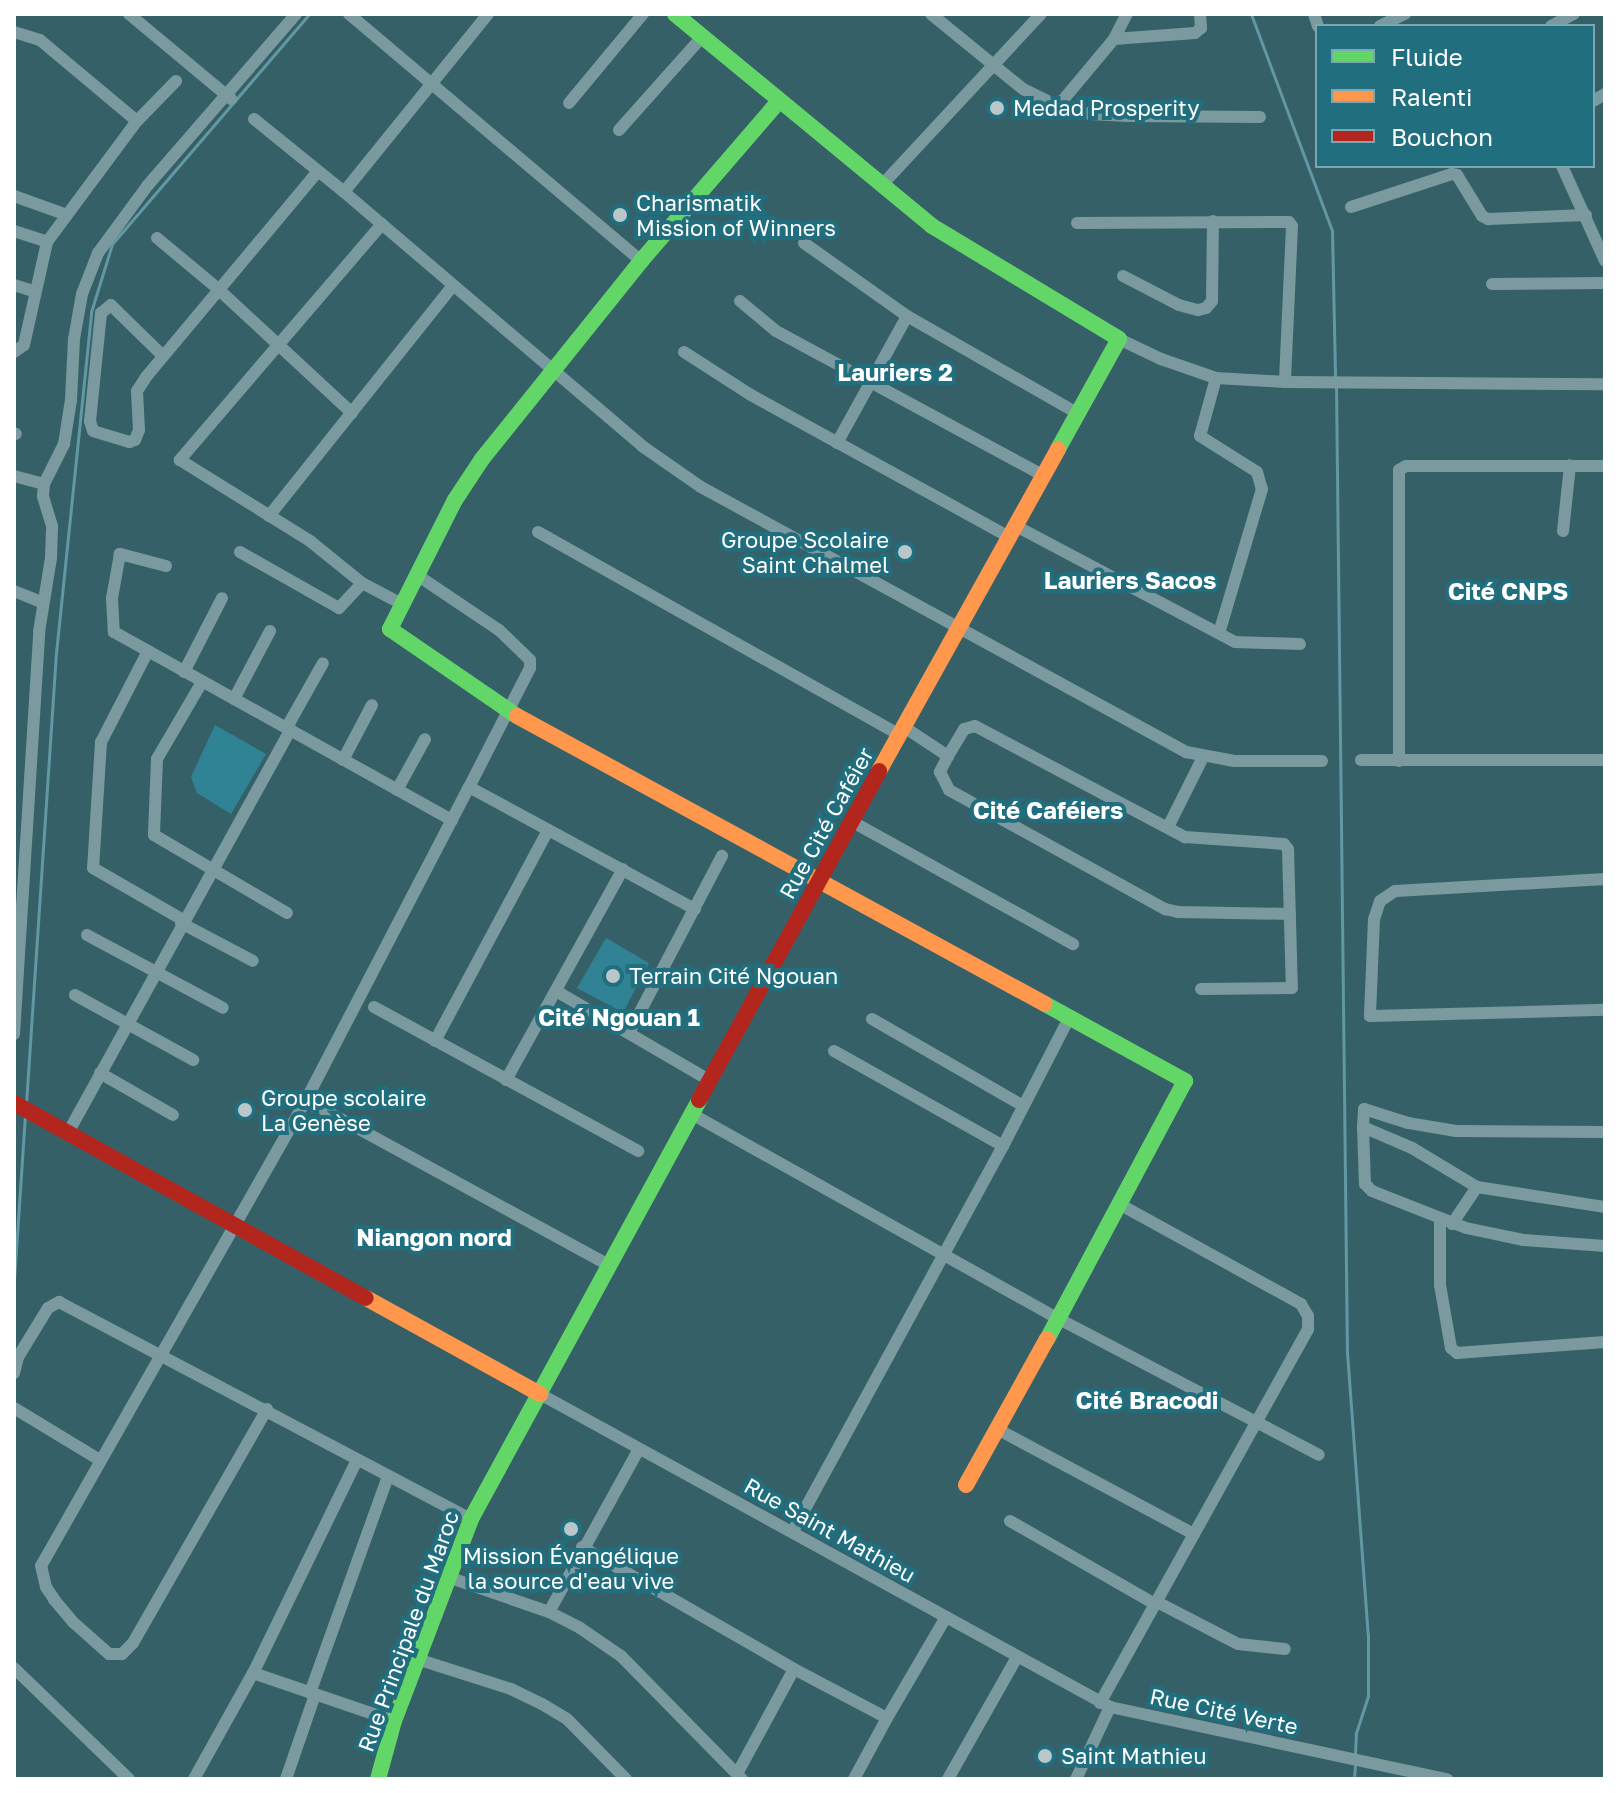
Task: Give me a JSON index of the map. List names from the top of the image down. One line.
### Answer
{"streets":{"street":["Rue Cité Caféier","Rue Saint Mathieu","Rue Principale du Maroc","Rue Cité Verte"]},"crossings":[["Rue Cité Caféier","Rue Principale du Maroc"],["Rue Saint Mathieu","Rue Principale du Maroc"],["Rue Saint Mathieu","Rue Cité Verte"]],"districts":["Lauriers 2","Lauriers Sacos","Cité CNPS","Cité Caféiers","Cité Ngouan 1","Niangon nord","Cité Bracodi"],"places":["Medad Prosperity","Charismatik Mission of Winners","Groupe Scolaire Saint Chalmel","Terrain Cité Ngouan","Groupe scolaire La Genèse","Mission Évangélique la source d'eau vive","Saint Mathieu"],"legend":["Fluide","Ralenti","Bouchon"]}
